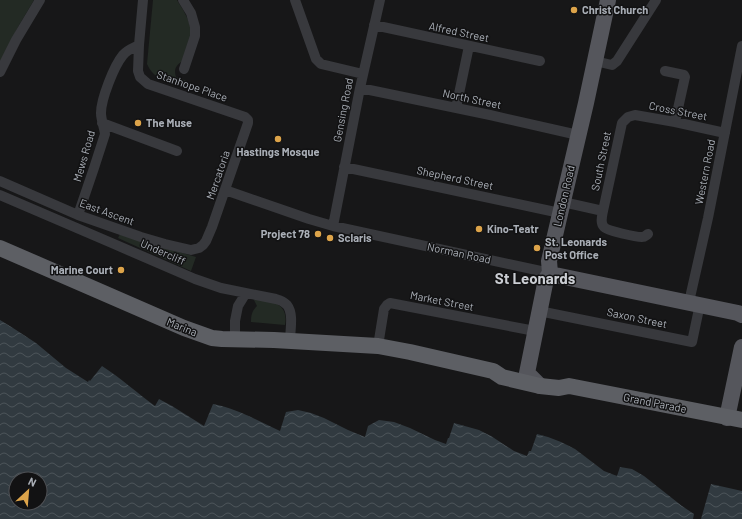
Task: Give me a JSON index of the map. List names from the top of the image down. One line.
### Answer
{"streets":{"highway":["Marina","Grand Parade"],"main road":["London Road","Norman Road"],"street":["Alfred Street","Stanhope Place","North Street","Gensing Road","Cross Street","Mews Road","South Street","Western Road","Mercatoria","Shepherd Street","East Ascent","Undercliff","Market Street","Saxon Street"]},"crossings":[["Alfred Street","Gensing Road"],["Stanhope Place","Mews Road"],["Stanhope Place","Mercatoria"],["North Street","Gensing Road"],["North Street","London Road"],["Gensing Road","Shepherd Street"],["Gensing Road","Norman Road"],["Cross Street","South Street"],["Cross Street","Western Road"],["Mews Road","East Ascent"],["Western Road","Norman Road"],["Western Road","Saxon Street"],["Mercatoria","East Ascent"],["Mercatoria","Norman Road"],["Shepherd Street","London Road"],["London Road","Norman Road"],["London Road","Market Street"],["London Road","Saxon Street"],["London Road","Grand Parade"],["Undercliff","Marina"],["Norman Road","Saxon Street"],["Market Street","Marina"],["Market Street","Grand Parade"],["Marina","Grand Parade"]],"districts":["St Leonards"],"places":["Christ Church","The Muse","Hastings Mosque","Kino-Teatr","Project 78","Sclaris","St. Leonards Post Office","Marine Court"],"north":"top right"}
